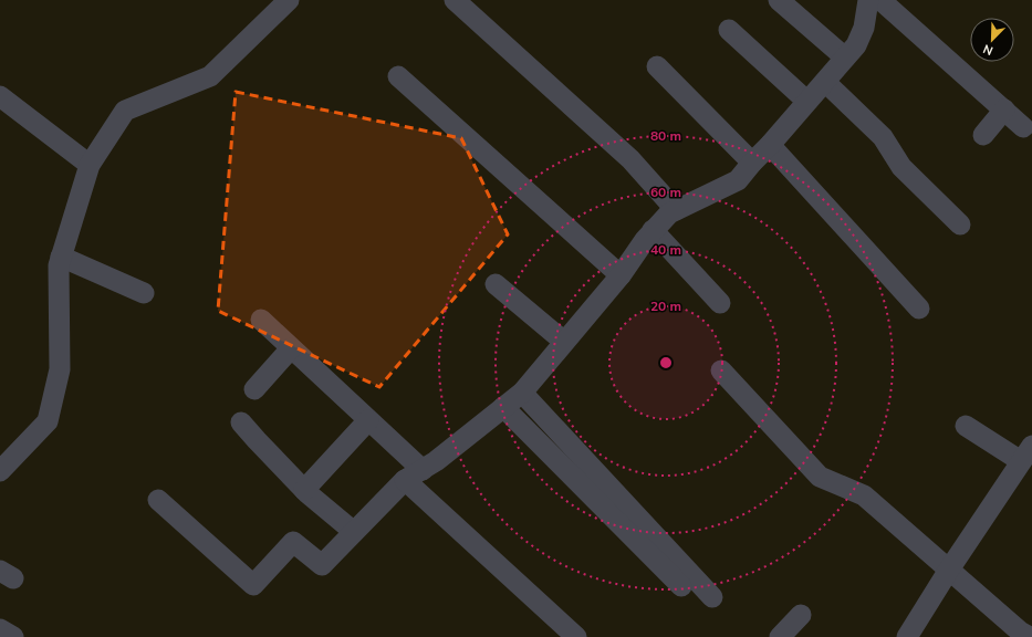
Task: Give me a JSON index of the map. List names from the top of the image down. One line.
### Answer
{"north":"bottom left","rings":["80 m","60 m","40 m","20 m"]}
